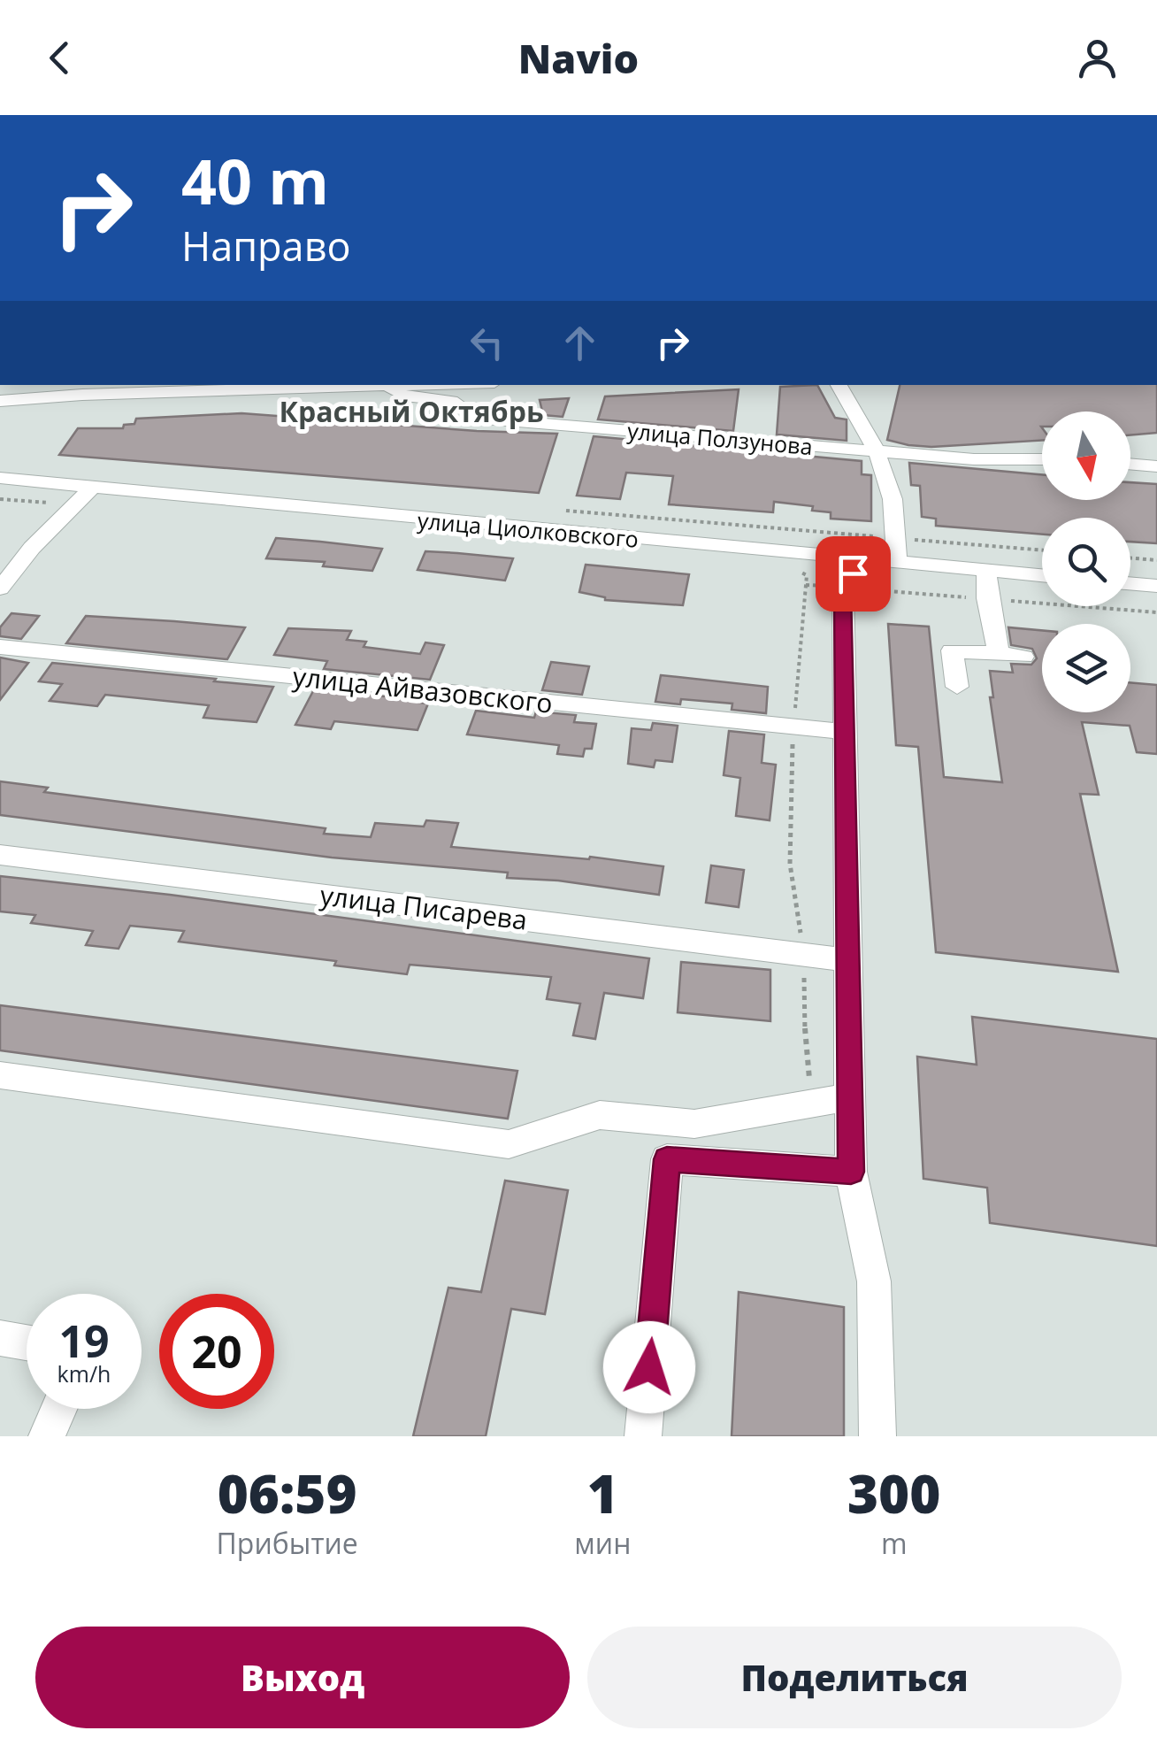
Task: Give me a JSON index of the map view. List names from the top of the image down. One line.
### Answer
{"streets":{"street":["улица Ползунова","улица Циолковского","улица Айвазовского","улица Писарева"]},"districts":["Красный Октябрь"],"north":"bottom","page":{"header":"Navio","turn":["40 m","Направо"],"speed":"19 km/h","limit":"20","eta":["06:59","Прибытие","1","мин","300","m"],"buttons":["Выход","Поделиться"]}}
